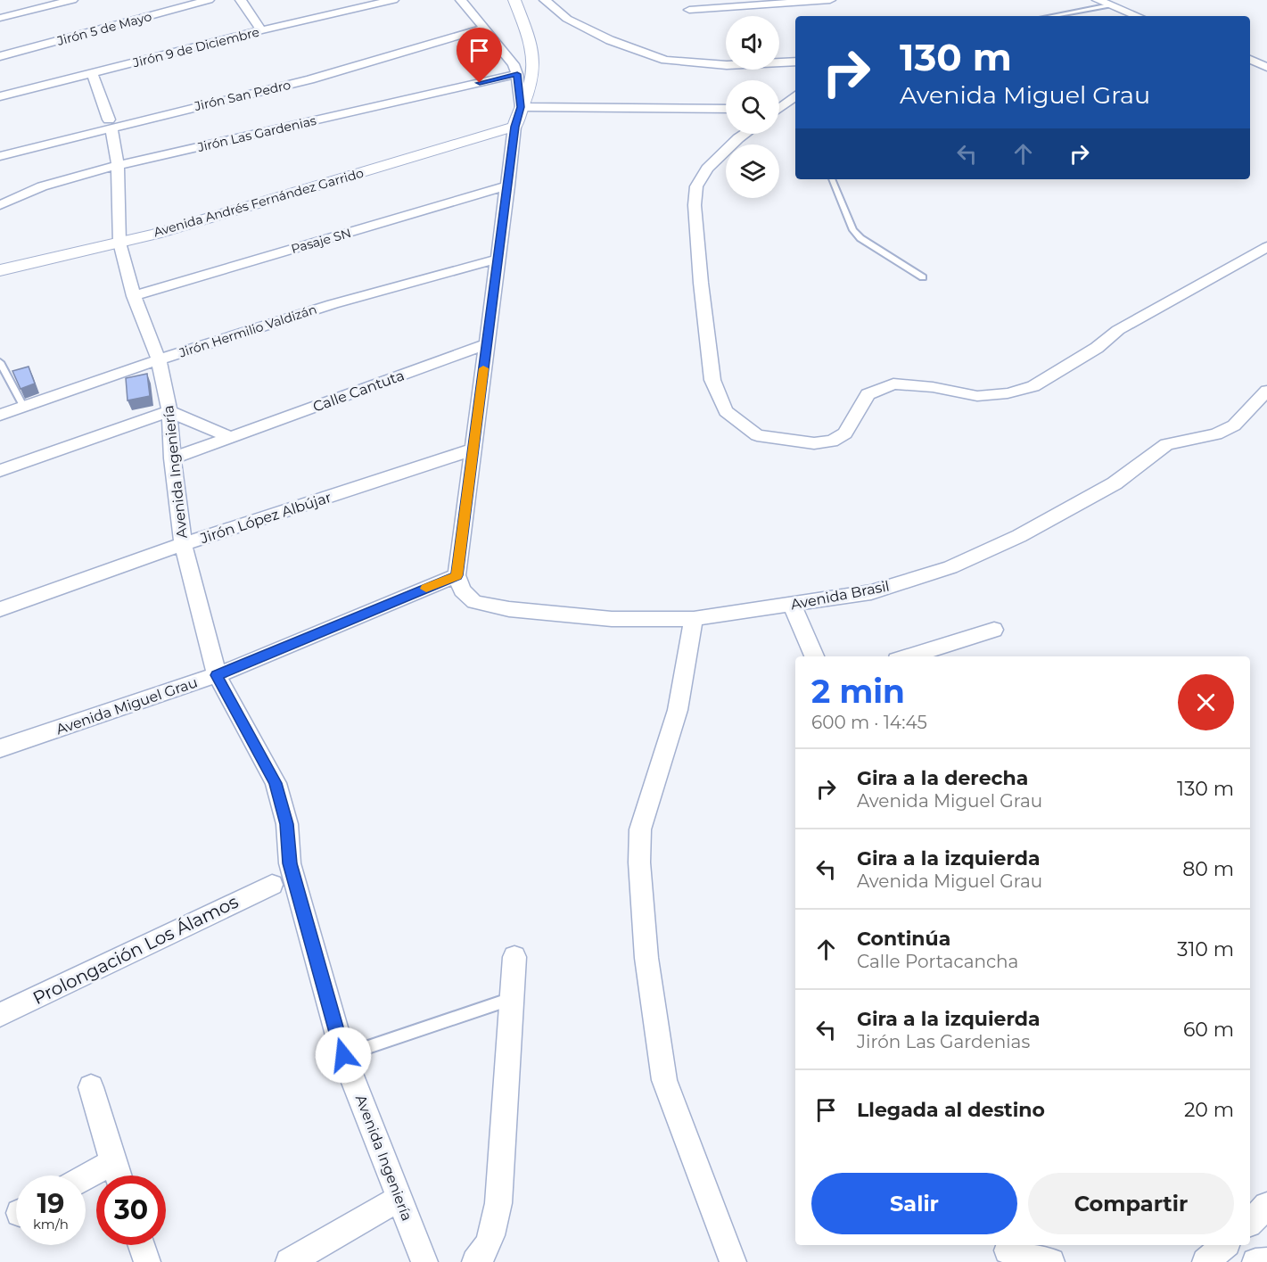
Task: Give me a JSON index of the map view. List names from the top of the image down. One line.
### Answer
{"streets":{"street":["Jirón 5 de Mayo","Jirón 9 de Diciembre","Jirón San Pedro","Jirón Las Gardenias","Avenida Andrés Fernández Garrido","Pasaje SN","Jirón Hermilio Valdizán","Calle Cantuta","Avenida Ingeniería","Jirón López Albújar","Avenida Brasil","Avenida Miguel Grau","Prolongación Los Álamos"]},"crossings":[["Jirón 9 de Diciembre","Avenida Ingeniería"],["Jirón San Pedro","Avenida Ingeniería"],["Jirón Las Gardenias","Avenida Ingeniería"],["Avenida Andrés Fernández Garrido","Avenida Ingeniería"],["Pasaje SN","Avenida Ingeniería"],["Jirón Hermilio Valdizán","Avenida Ingeniería"],["Calle Cantuta","Avenida Ingeniería"],["Avenida Ingeniería","Jirón López Albújar"],["Avenida Ingeniería","Avenida Miguel Grau"],["Avenida Brasil","Avenida Miguel Grau"]],"page":{"turn":["130 m","Avenida Miguel Grau"],"heading":["2 min","600 m · 14:45"],"list":[{"name":"Gira a la derecha","note":"Avenida Miguel Grau","value":"130 m"},{"name":"Gira a la izquierda","note":"Avenida Miguel Grau","value":"80 m"},{"name":"Continúa","note":"Calle Portacancha","value":"310 m"},{"name":"Gira a la izquierda","note":"Jirón Las Gardenias","value":"60 m"},{"name":"Llegada al destino","value":"20 m"}],"buttons":["Salir","Compartir"],"speed":"19 km/h","limit":"30"}}
